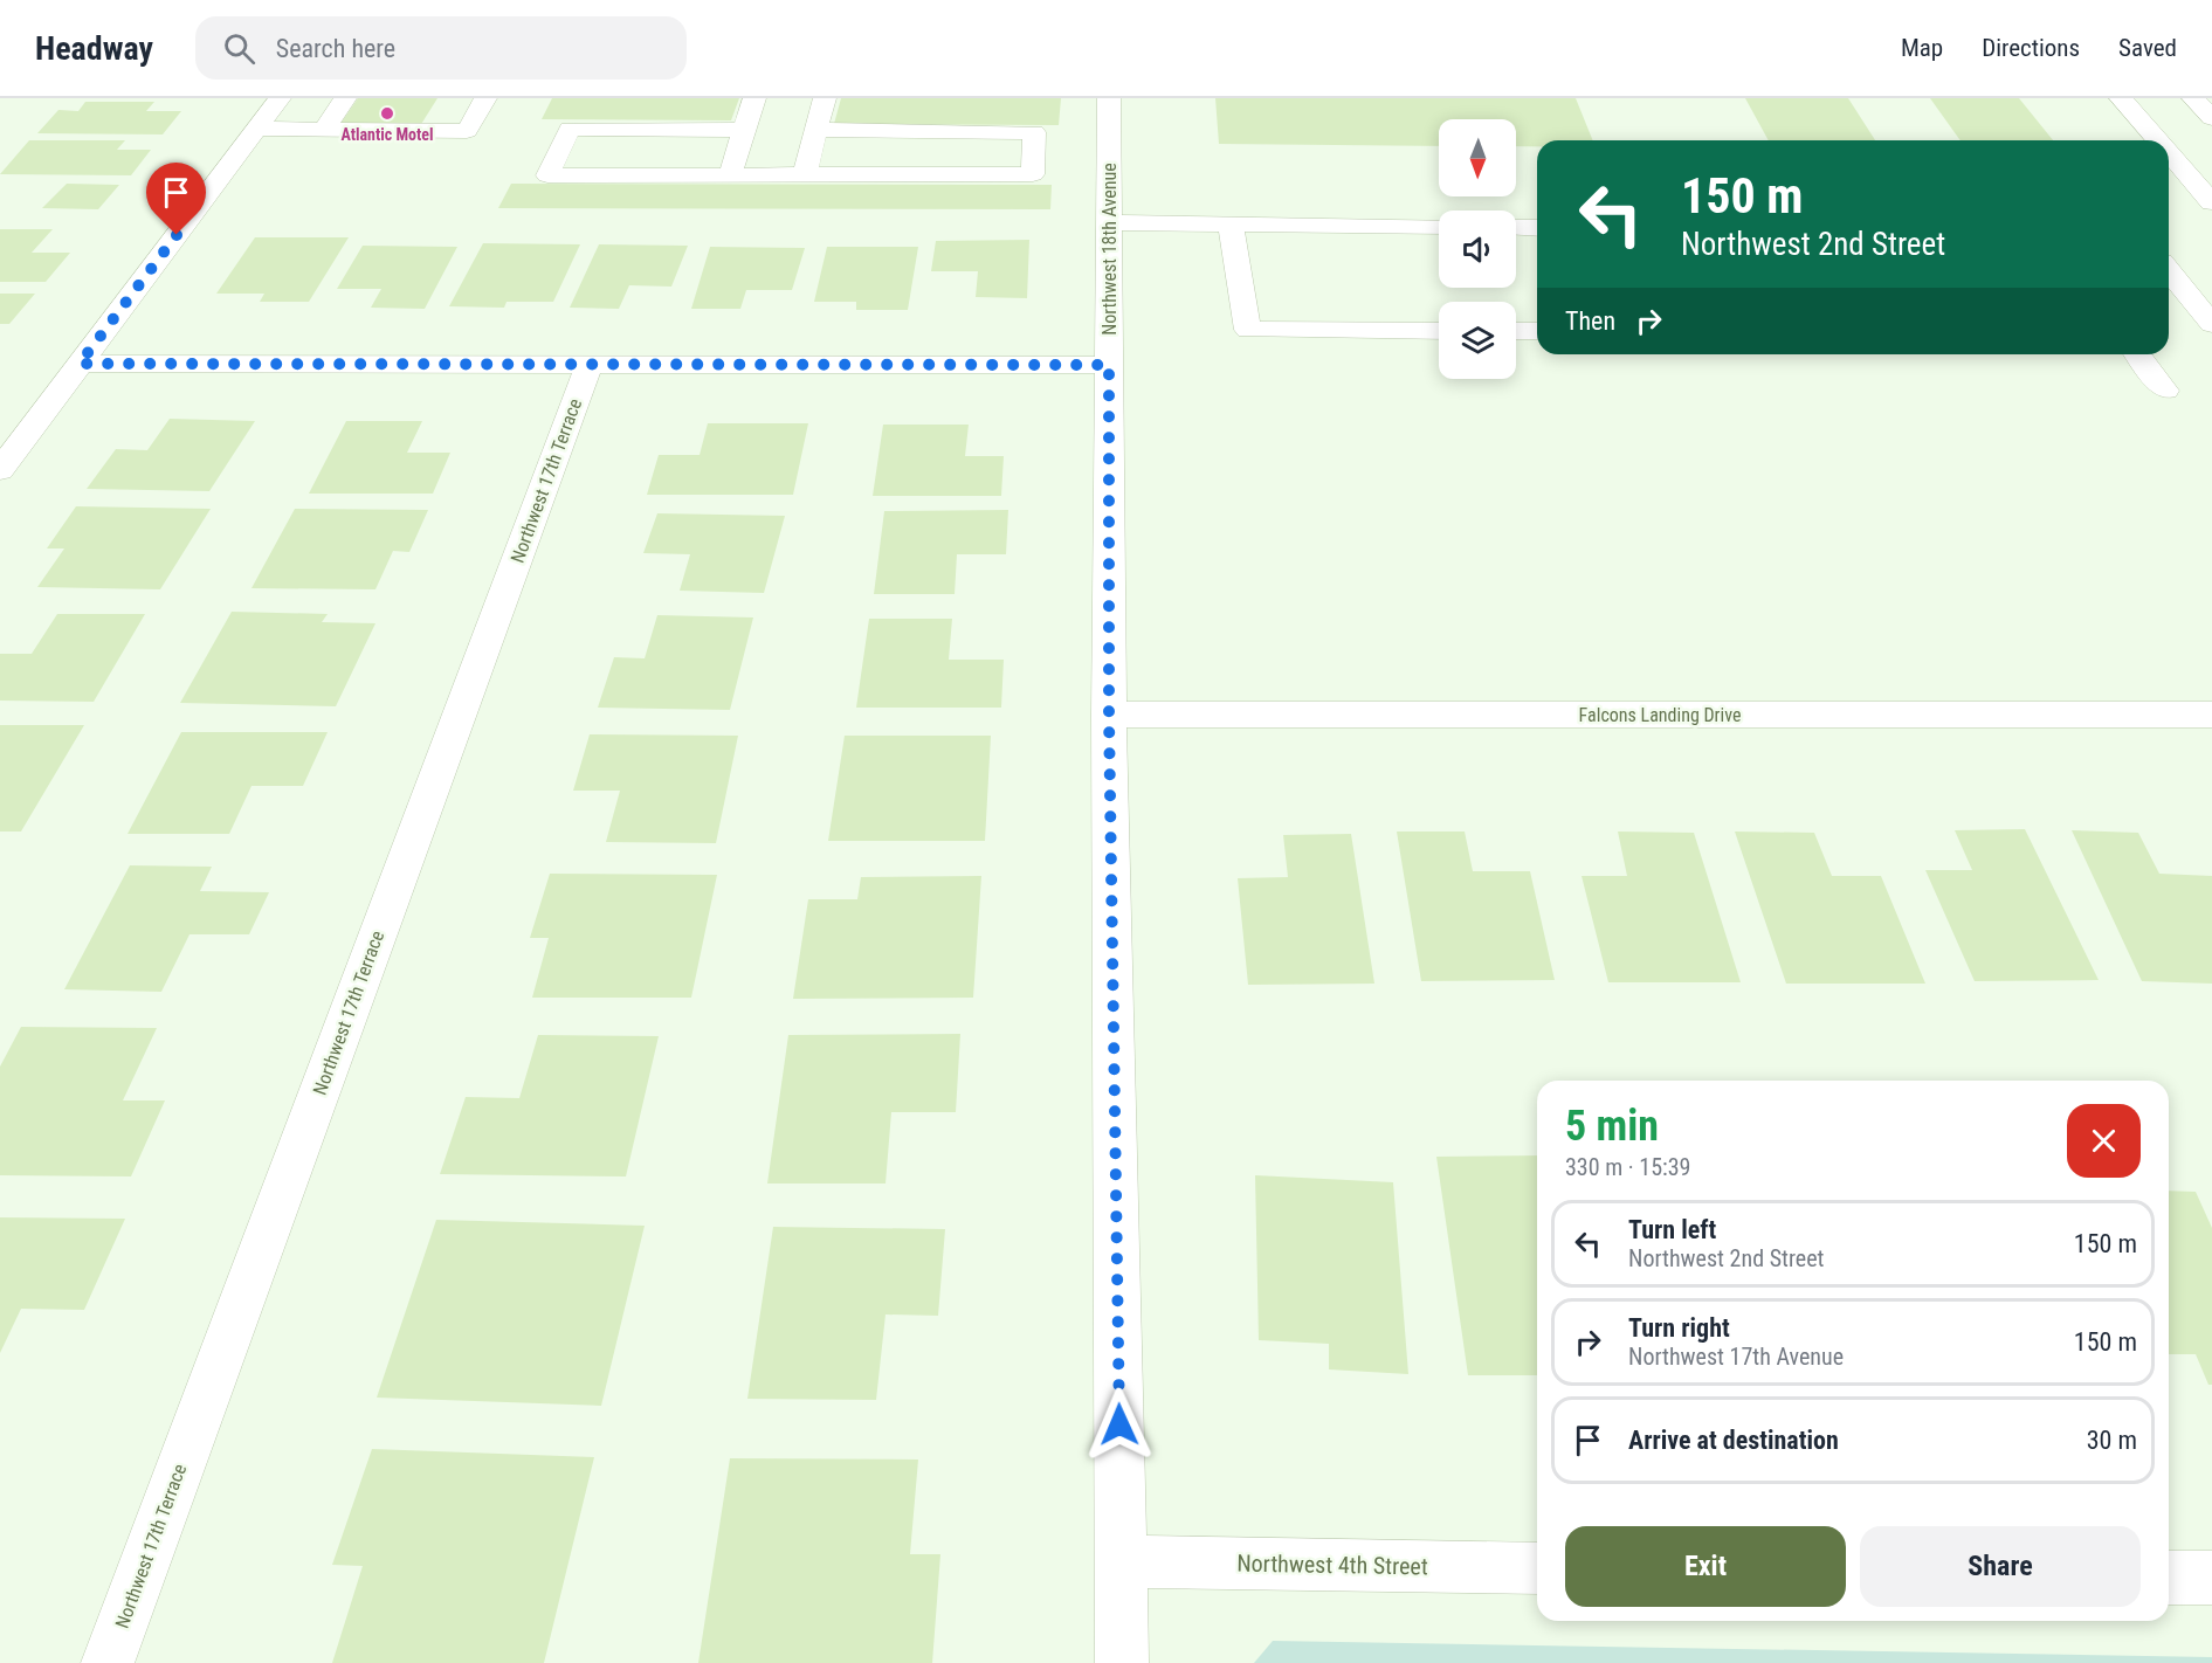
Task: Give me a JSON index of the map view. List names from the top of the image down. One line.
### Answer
{"streets":{"street":["Northwest 18th Avenue","Northwest 17th Terrace","Falcons Landing Drive","Northwest 4th Street"]},"crossings":[["Northwest 18th Avenue","Falcons Landing Drive"],["Northwest 18th Avenue","Northwest 4th Street"]],"places":["Atlantic Motel"],"north":"bottom","page":{"header":"Headway","search":"Search here","nav":["Map","Directions","Saved"],"turn":["150 m","Northwest 2nd Street"],"then":"Then","heading":["5 min","330 m · 15:39"],"list":[{"name":"Turn left","note":"Northwest 2nd Street","value":"150 m"},{"name":"Turn right","note":"Northwest 17th Avenue","value":"150 m"},{"name":"Arrive at destination","value":"30 m"}],"buttons":["Exit","Share"]}}
